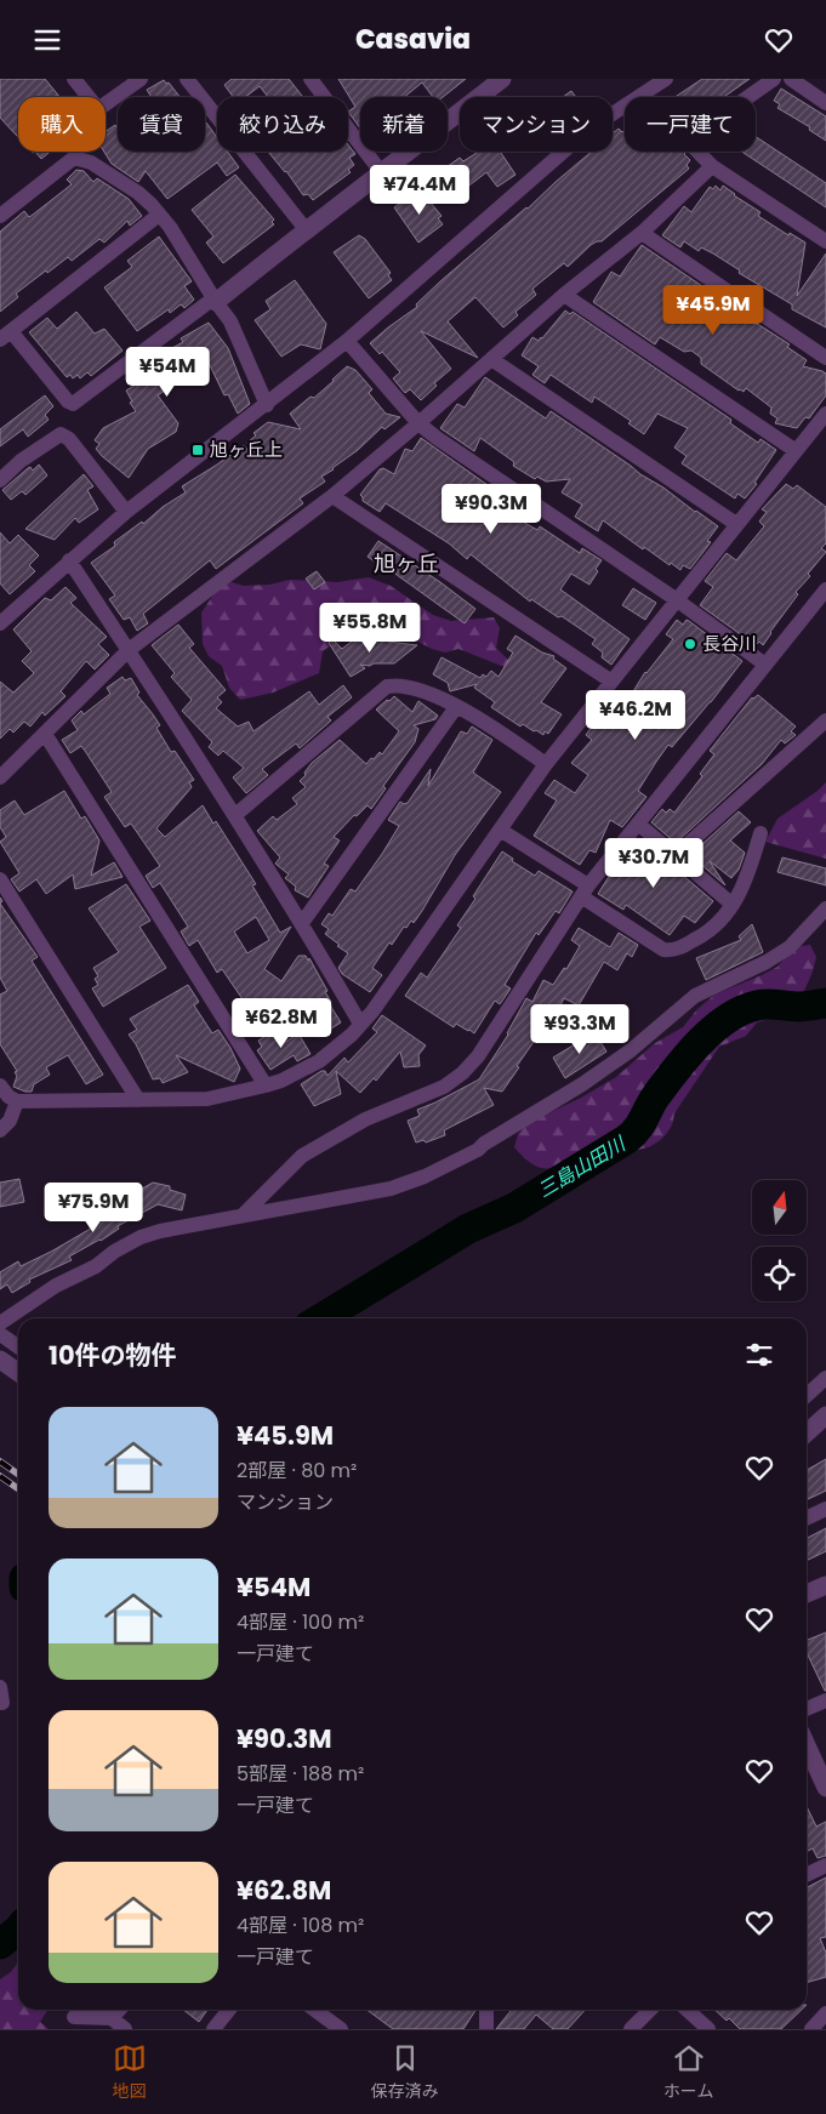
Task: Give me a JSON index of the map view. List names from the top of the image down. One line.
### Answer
{"districts":["旭ヶ丘"],"water":["三島山田川"],"places":{"transit":["旭ヶ丘上"],"other":["長谷川"]},"north":"top","page":{"header":"Casavia","chip":["購入","賃貸","絞り込み","新着","マンション","一戸建て"],"price":["¥74.4M","¥45.9M","¥54M","¥90.3M","¥55.8M","¥46.2M","¥30.7M","¥62.8M","¥93.3M","¥75.9M"],"heading":"10件の物件","list":[{"name":"¥45.9M","note":"2部屋 · 80 m² · マンション"},{"name":"¥54M","note":"4部屋 · 100 m² · 一戸建て"},{"name":"¥90.3M","note":"5部屋 · 188 m² · 一戸建て"},{"name":"¥62.8M","note":"4部屋 · 108 m² · 一戸建て"}],"tabs":["地図","保存済み","ホーム"]}}
